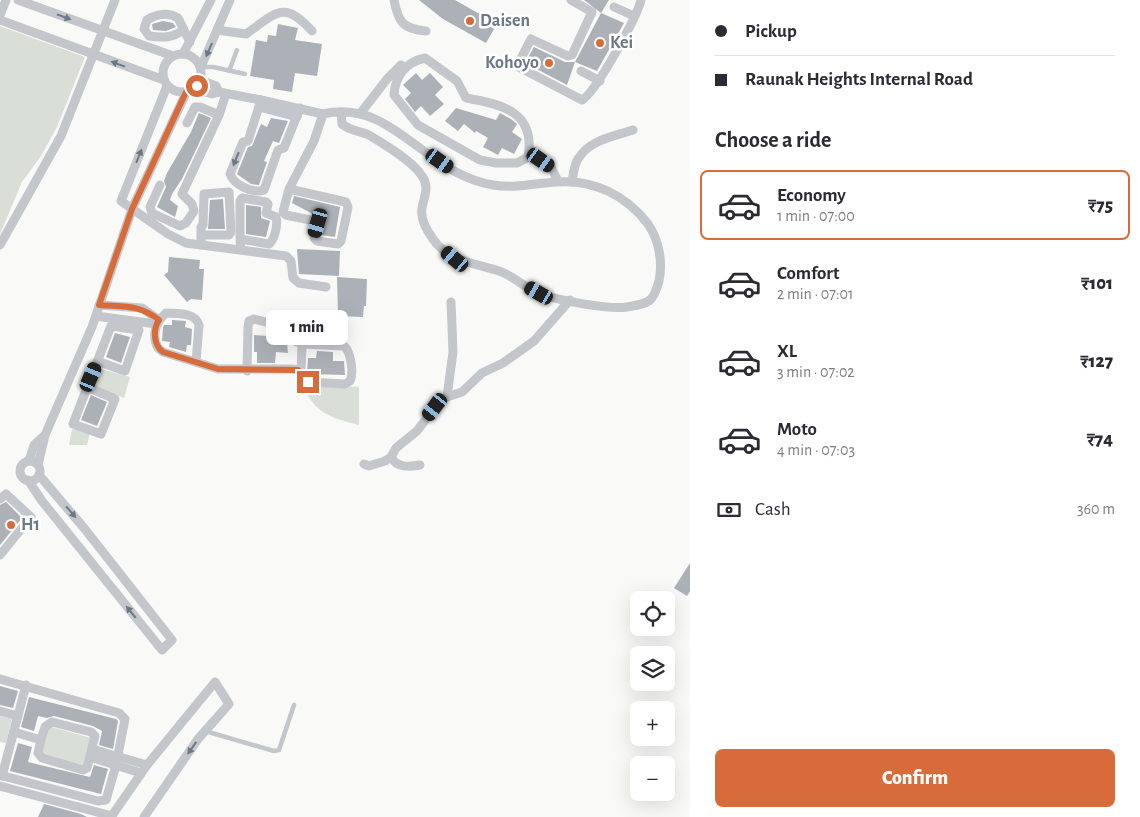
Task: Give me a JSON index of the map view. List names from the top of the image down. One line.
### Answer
{"places":["Daisen","Kei","Kohoyo","H1"],"page":{"banner":["Pickup","Raunak Heights Internal Road"],"heading":"Choose a ride","list":[{"name":"Economy","note":"1 min · 07:00","value":"₹75"},{"name":"Comfort","note":"2 min · 07:01","value":"₹101"},{"name":"XL","note":"3 min · 07:02","value":"₹127"},{"name":"Moto","note":"4 min · 07:03","value":"₹74"}],"bubble":"1 min","pay":["Cash","360 m"],"map_buttons":["+","−"],"buttons":"Confirm"}}
